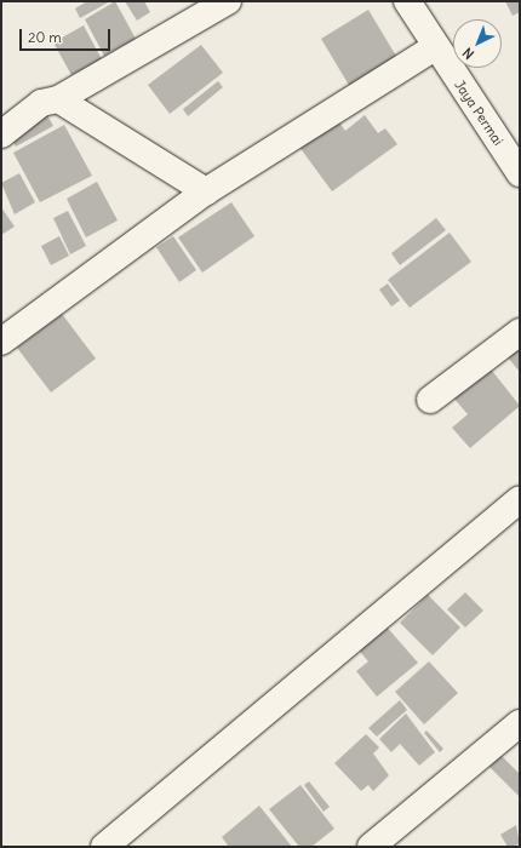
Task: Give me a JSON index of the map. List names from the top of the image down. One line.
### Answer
{"streets":{"street":["Jaya Permai"]},"scale_bar":"20 m","north":"bottom left"}
